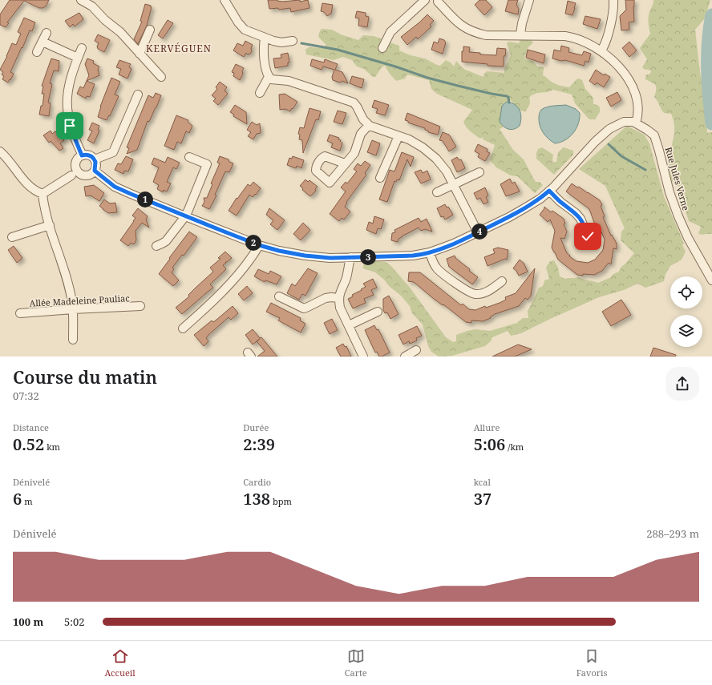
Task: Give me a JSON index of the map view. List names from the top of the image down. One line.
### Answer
{"streets":{"street":["Rue Jules Verne","Allée Madeleine Pauliac"]},"districts":["KERVÉGUEN"],"page":{"pins":["1","4","2","3"],"heading":["Course du matin","07:32"],"stats":[["Distance","0.52 km"],["Durée","2:39"],["Allure","5:06 /km"],["Dénivelé","6 m"],["Cardio","138 bpm"],["kcal","37"]],"chart":["Dénivelé","288–293 m"],"list":[{"name":"100 m","note":"5:02"}],"tabs":["Accueil","Carte","Favoris"]}}
